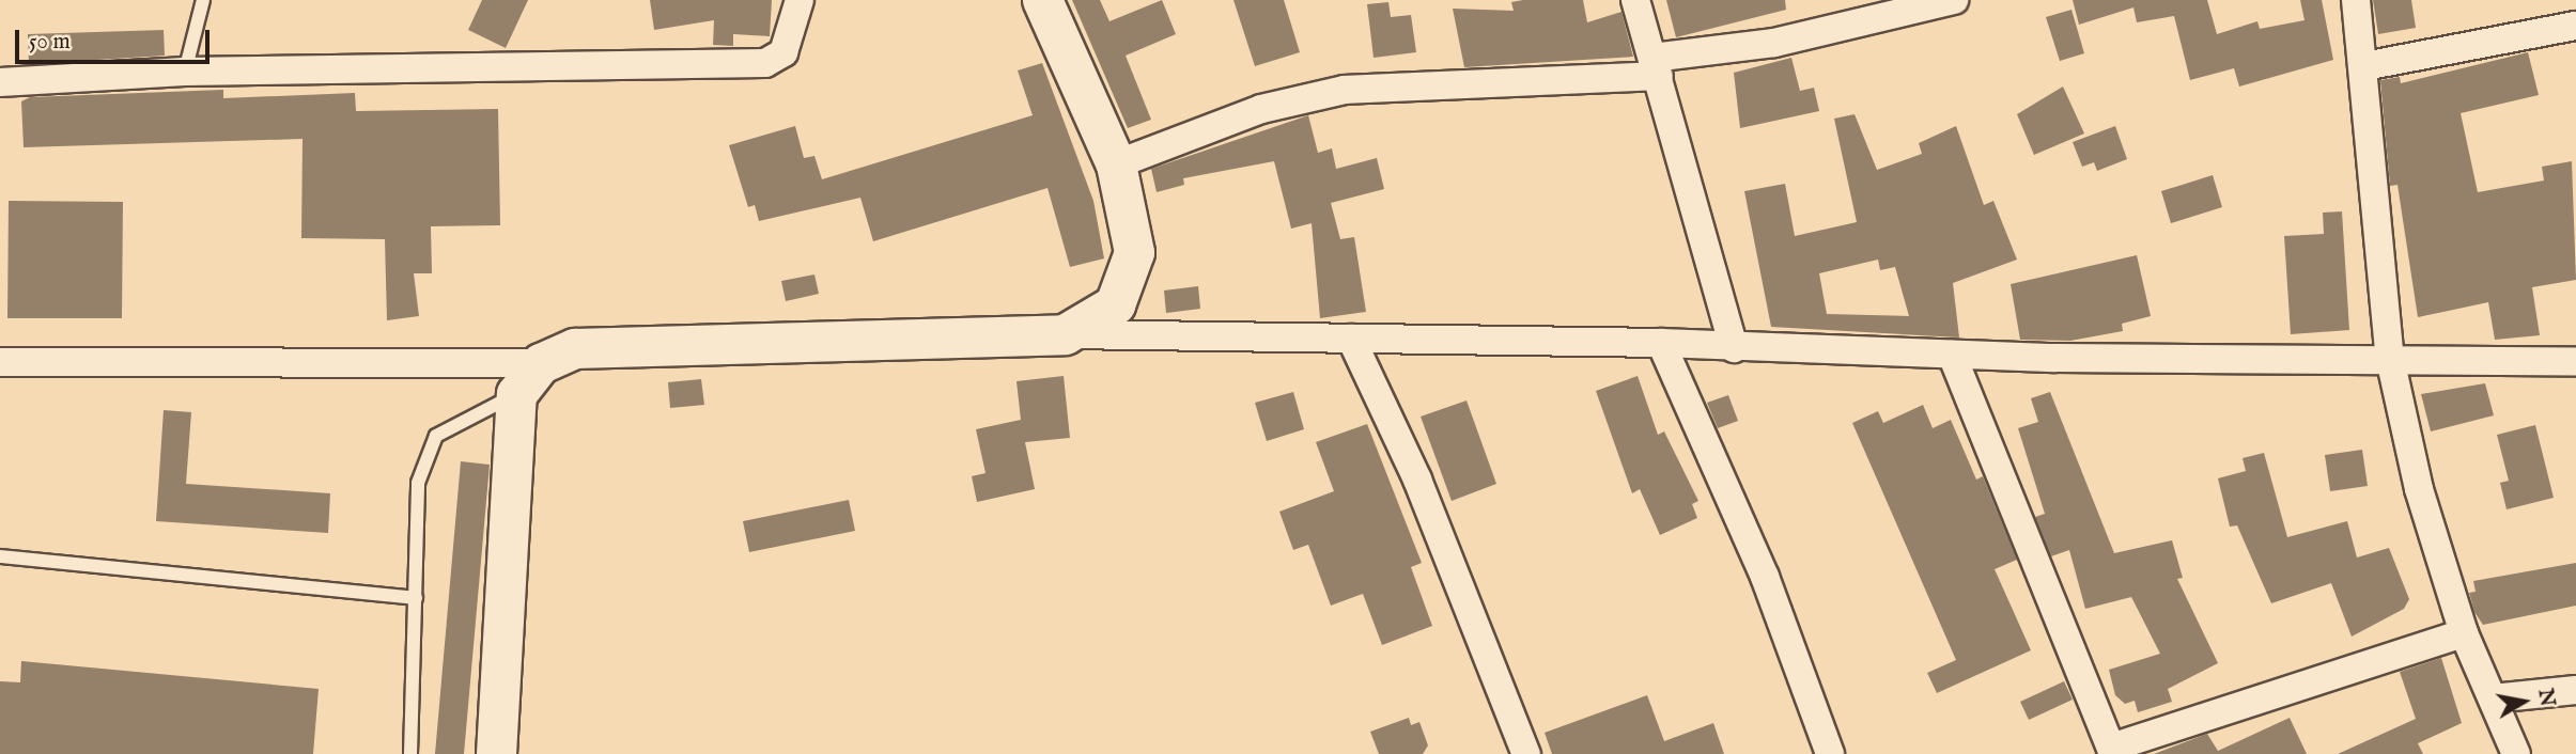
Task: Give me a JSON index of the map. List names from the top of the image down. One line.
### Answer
{"scale_bar":"50 m","north":"right"}
